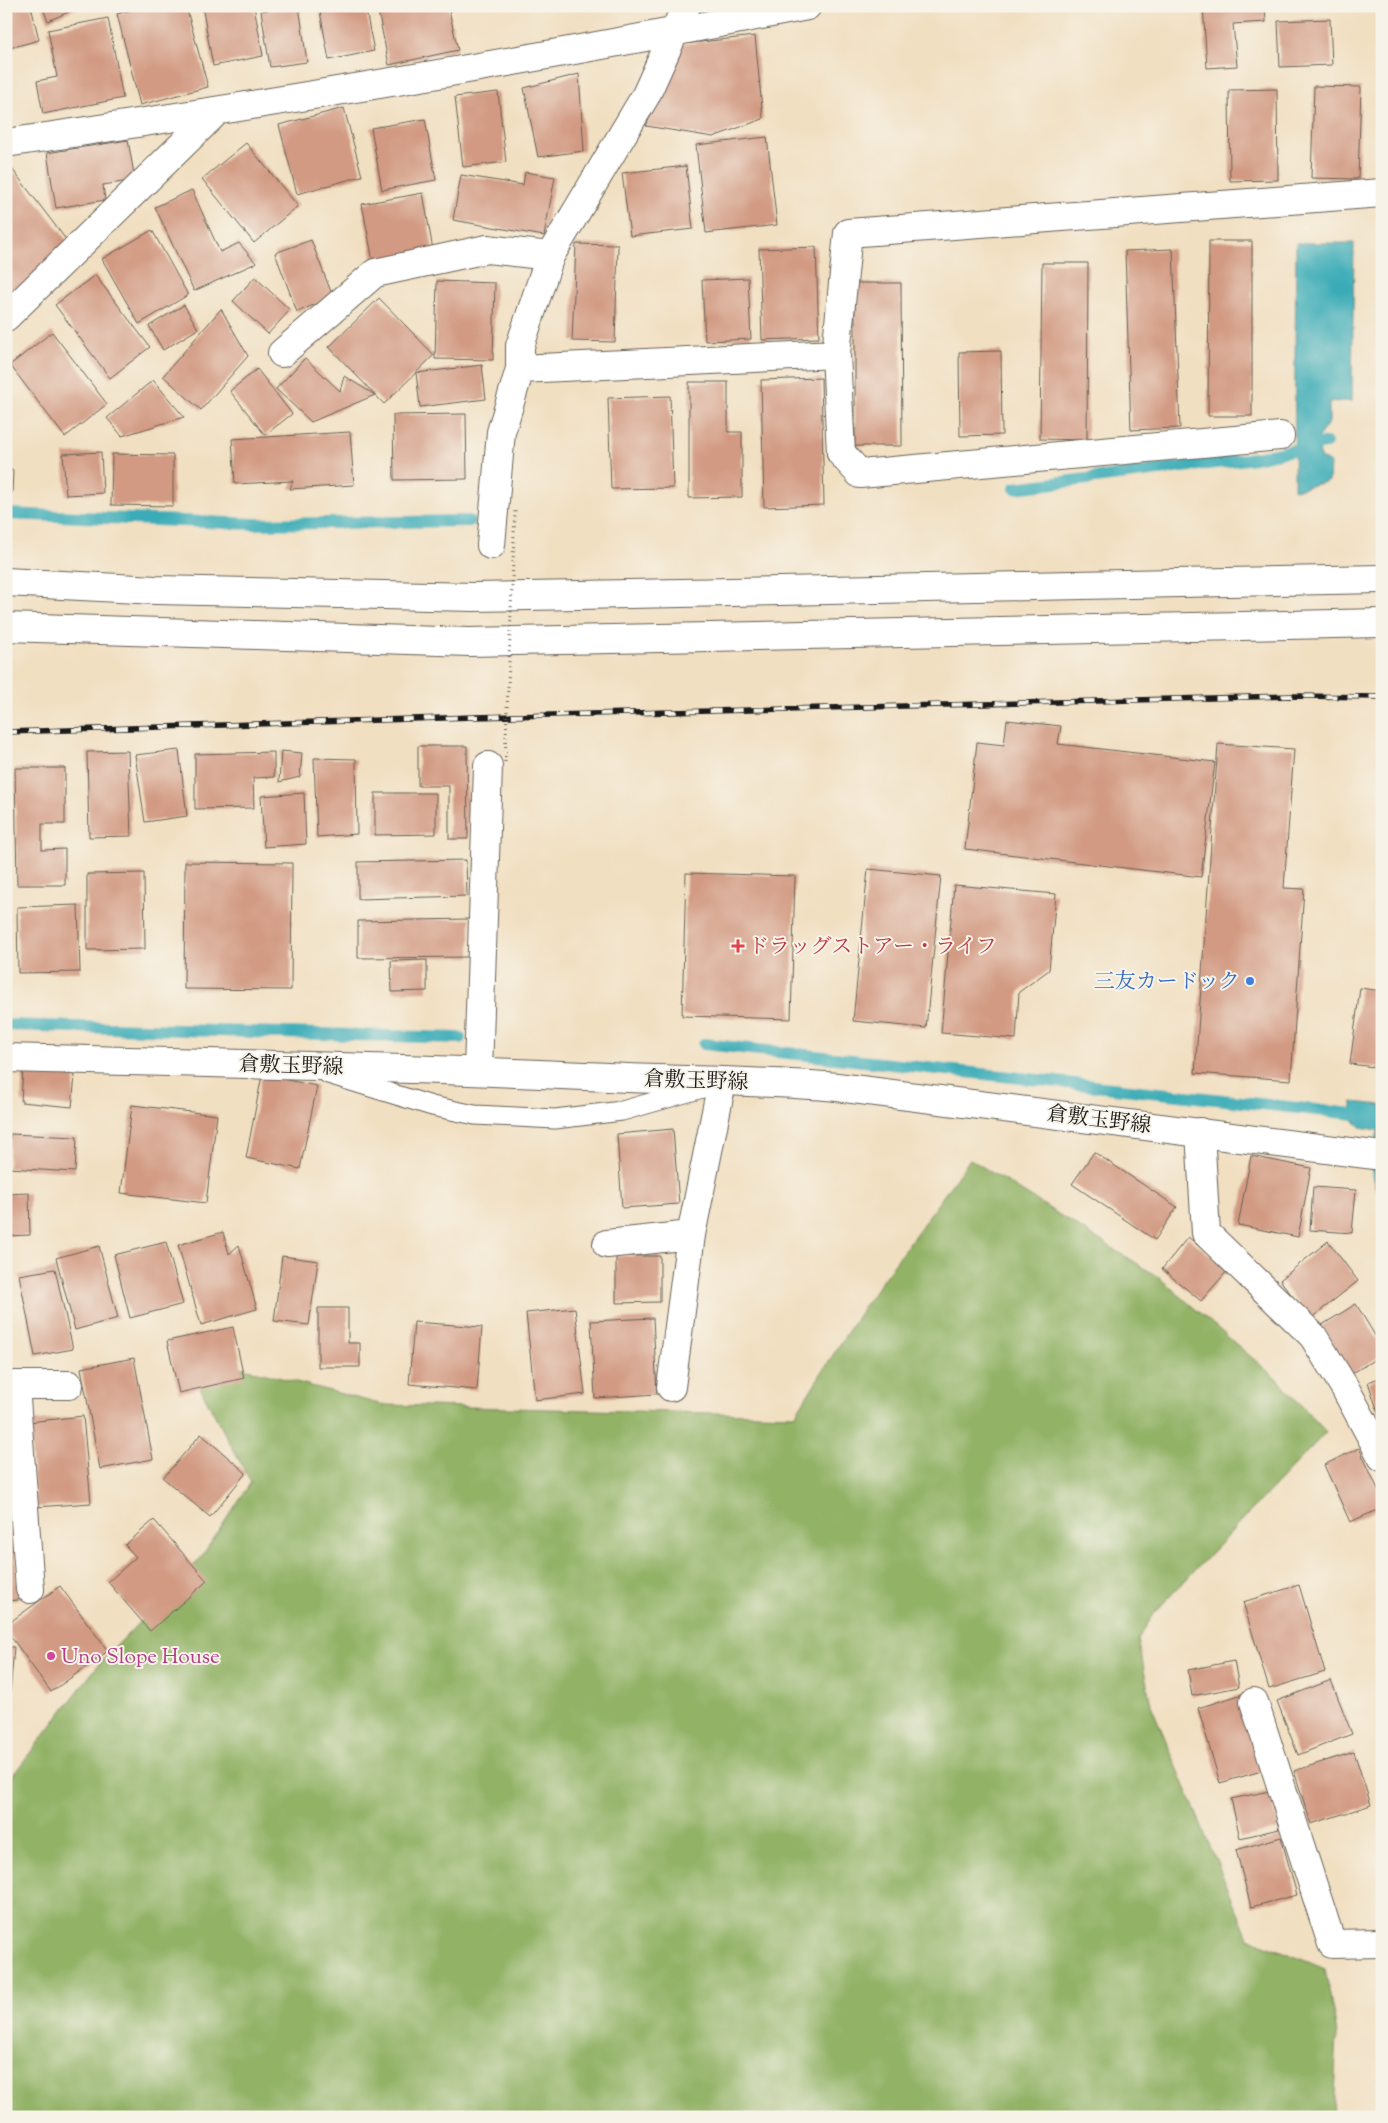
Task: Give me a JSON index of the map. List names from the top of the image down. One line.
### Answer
{"streets":{"street":["倉敷玉野線"]},"places":{"health":["ドラッグストアー・ライフ"],"other":["三友カードック","Uno Slope House"]}}
